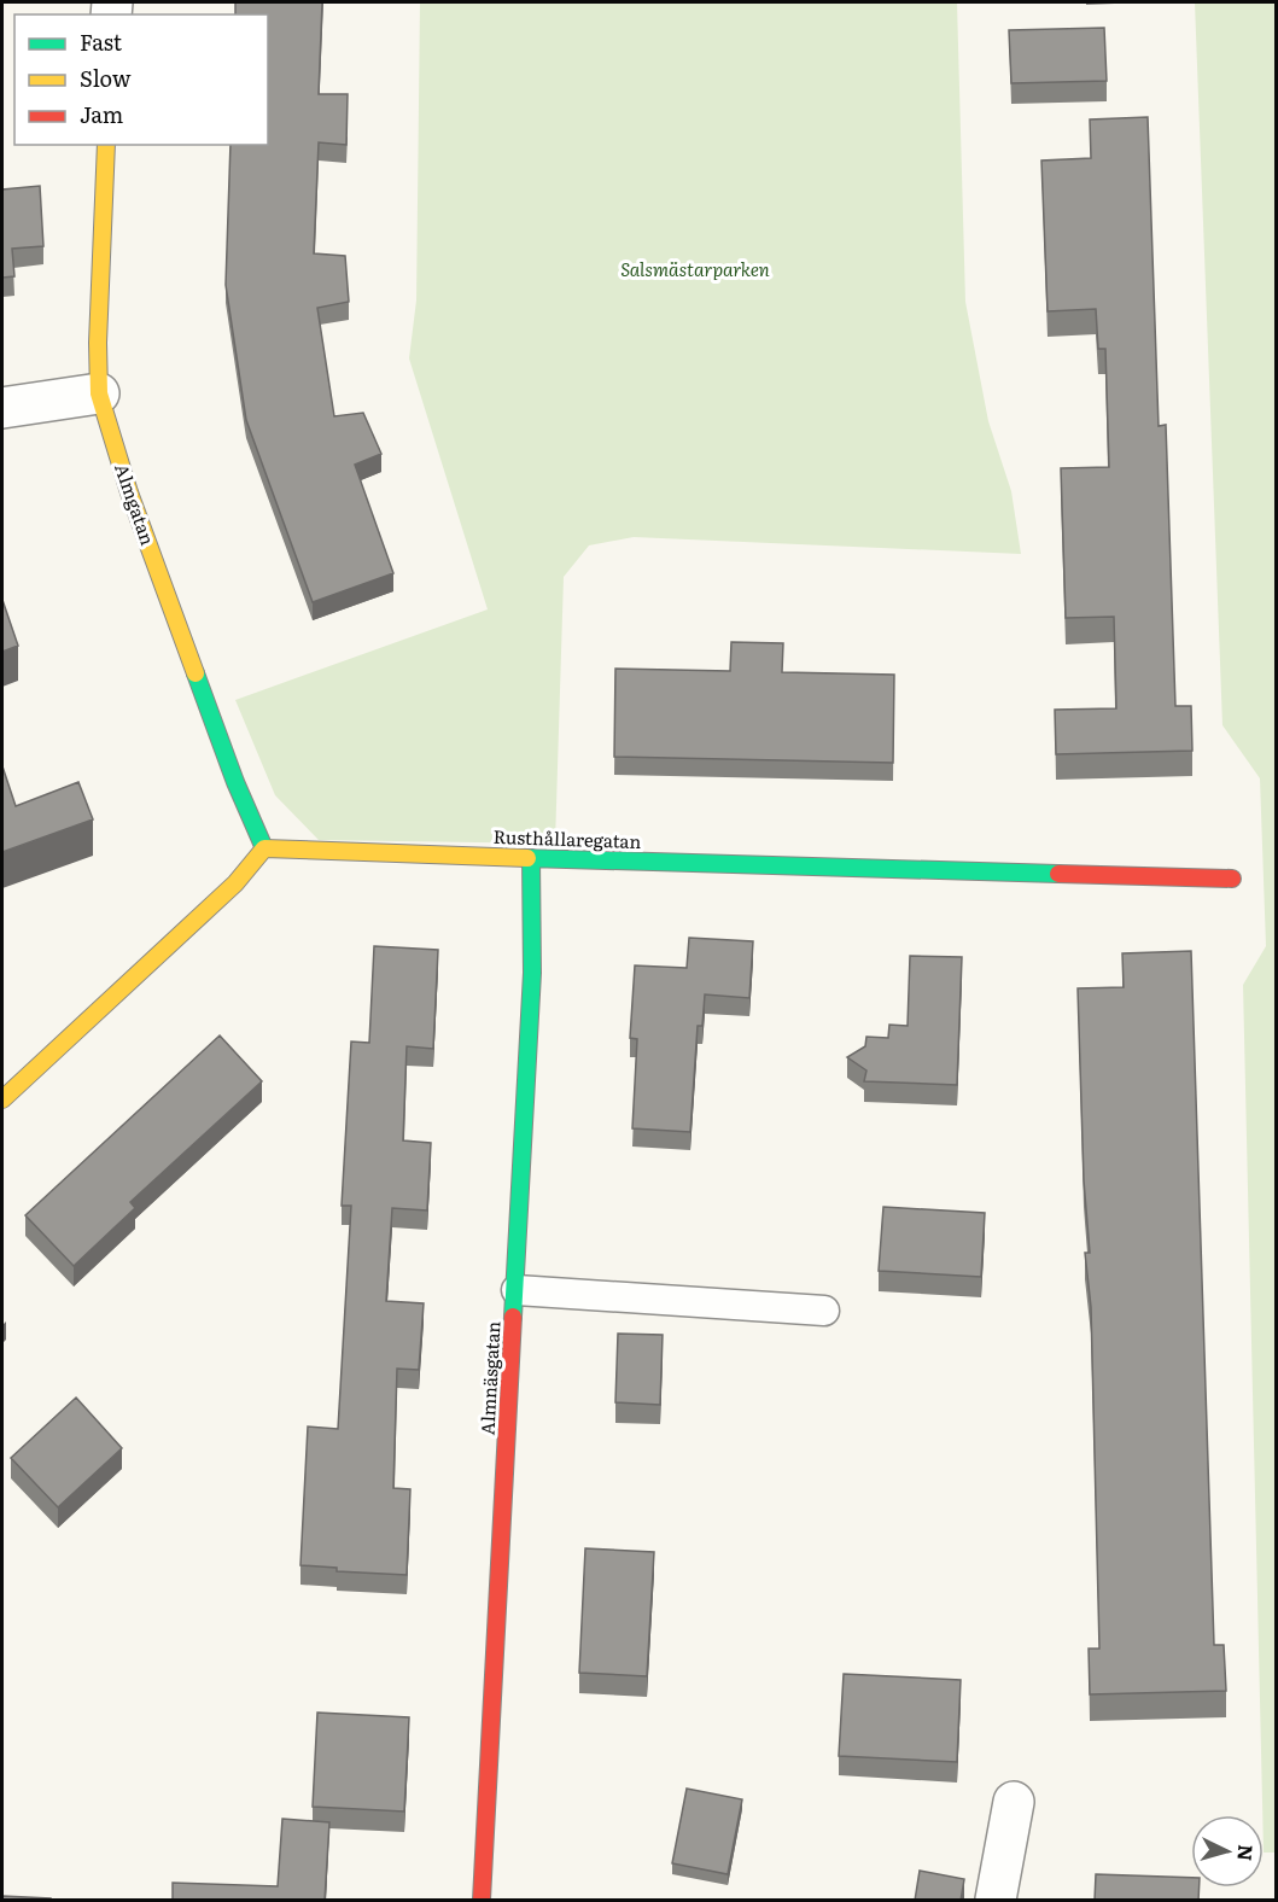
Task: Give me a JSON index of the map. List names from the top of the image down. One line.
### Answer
{"streets":{"street":["Almgatan","Rusthållaregatan","Almnäsgatan"]},"crossings":[["Almgatan","Rusthållaregatan"],["Rusthållaregatan","Almnäsgatan"]],"parks":["Salsmästarparken"],"legend":["Fast","Slow","Jam"],"north":"right"}
